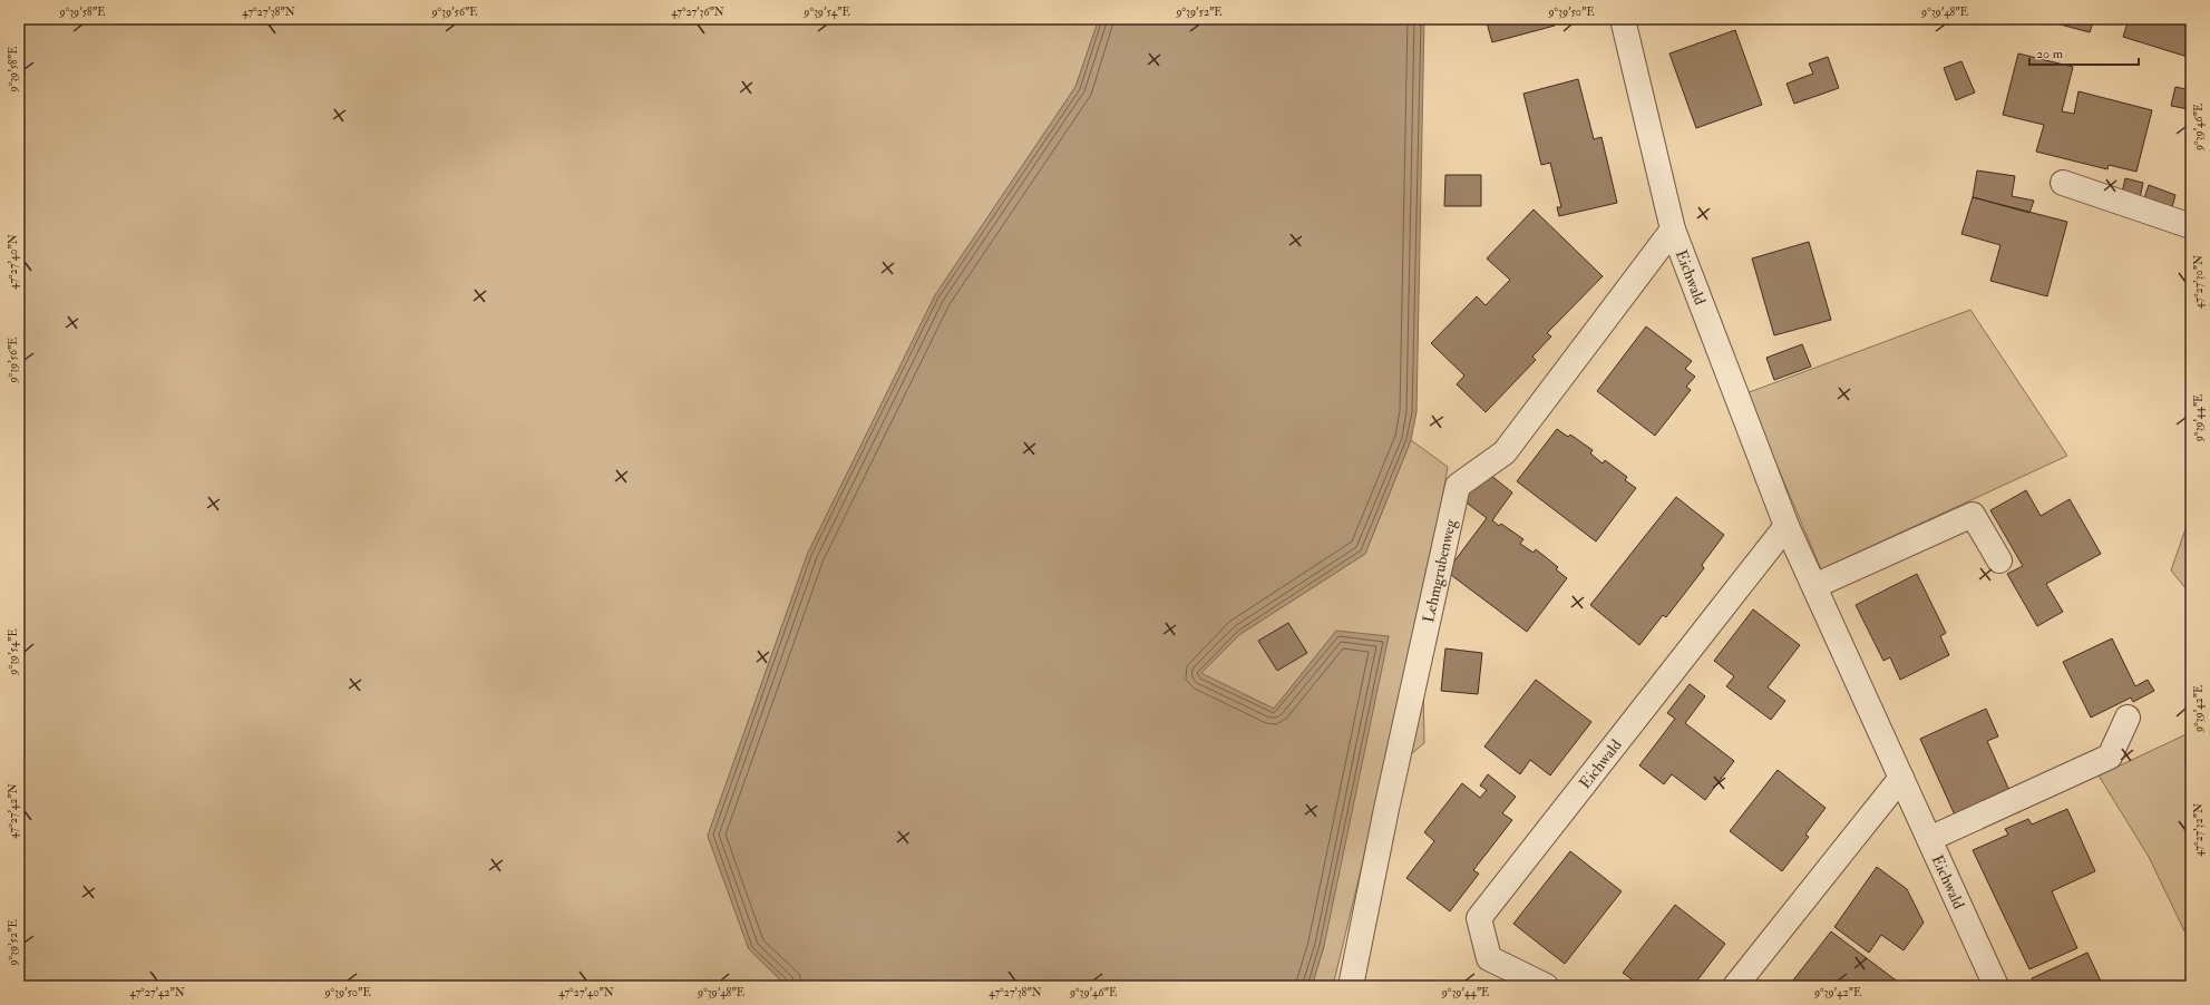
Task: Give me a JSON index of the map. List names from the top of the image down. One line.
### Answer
{"streets":{"street":["Eichwald","Lehmgrubenweg"]},"crossings":[["Eichwald","Lehmgrubenweg"]],"scale_bar":"20 m","coordinates":["9°39'58\"E","47°27'38\"N","9°39'56\"E","47°27'36\"N","9°39'54\"E","9°39'52\"E","9°39'50\"E","9°39'48\"E","9°39'46\"E","47°27'40\"N","47°27'30\"N","9°39'44\"E","9°39'42\"E","47°27'42\"N","47°27'32\"N"]}
